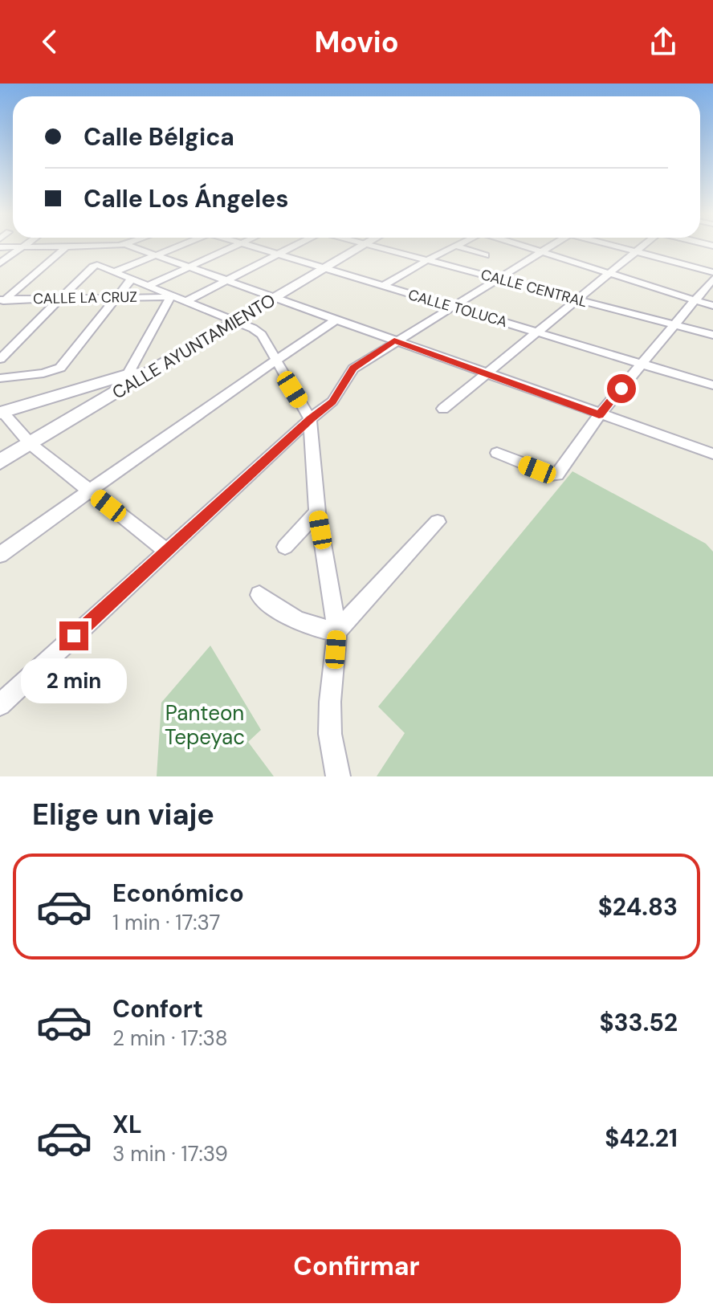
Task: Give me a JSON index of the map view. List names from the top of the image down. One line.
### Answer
{"streets":{"main road":["CALLE AYUNTAMIENTO"],"street":["CALLE CENTRAL","CALLE LA CRUZ","CALLE TOLUCA"]},"crossings":[["CALLE TOLUCA","CALLE AYUNTAMIENTO"]],"parks":["Panteon Tepeyac"],"page":{"header":"Movio","banner":["Calle Bélgica","Calle Los Ángeles"],"bubble":"2 min","heading":"Elige un viaje","list":[{"name":"Económico","note":"1 min · 17:37","value":"$24.83"},{"name":"Confort","note":"2 min · 17:38","value":"$33.52"},{"name":"XL","note":"3 min · 17:39","value":"$42.21"}],"buttons":"Confirmar"}}
